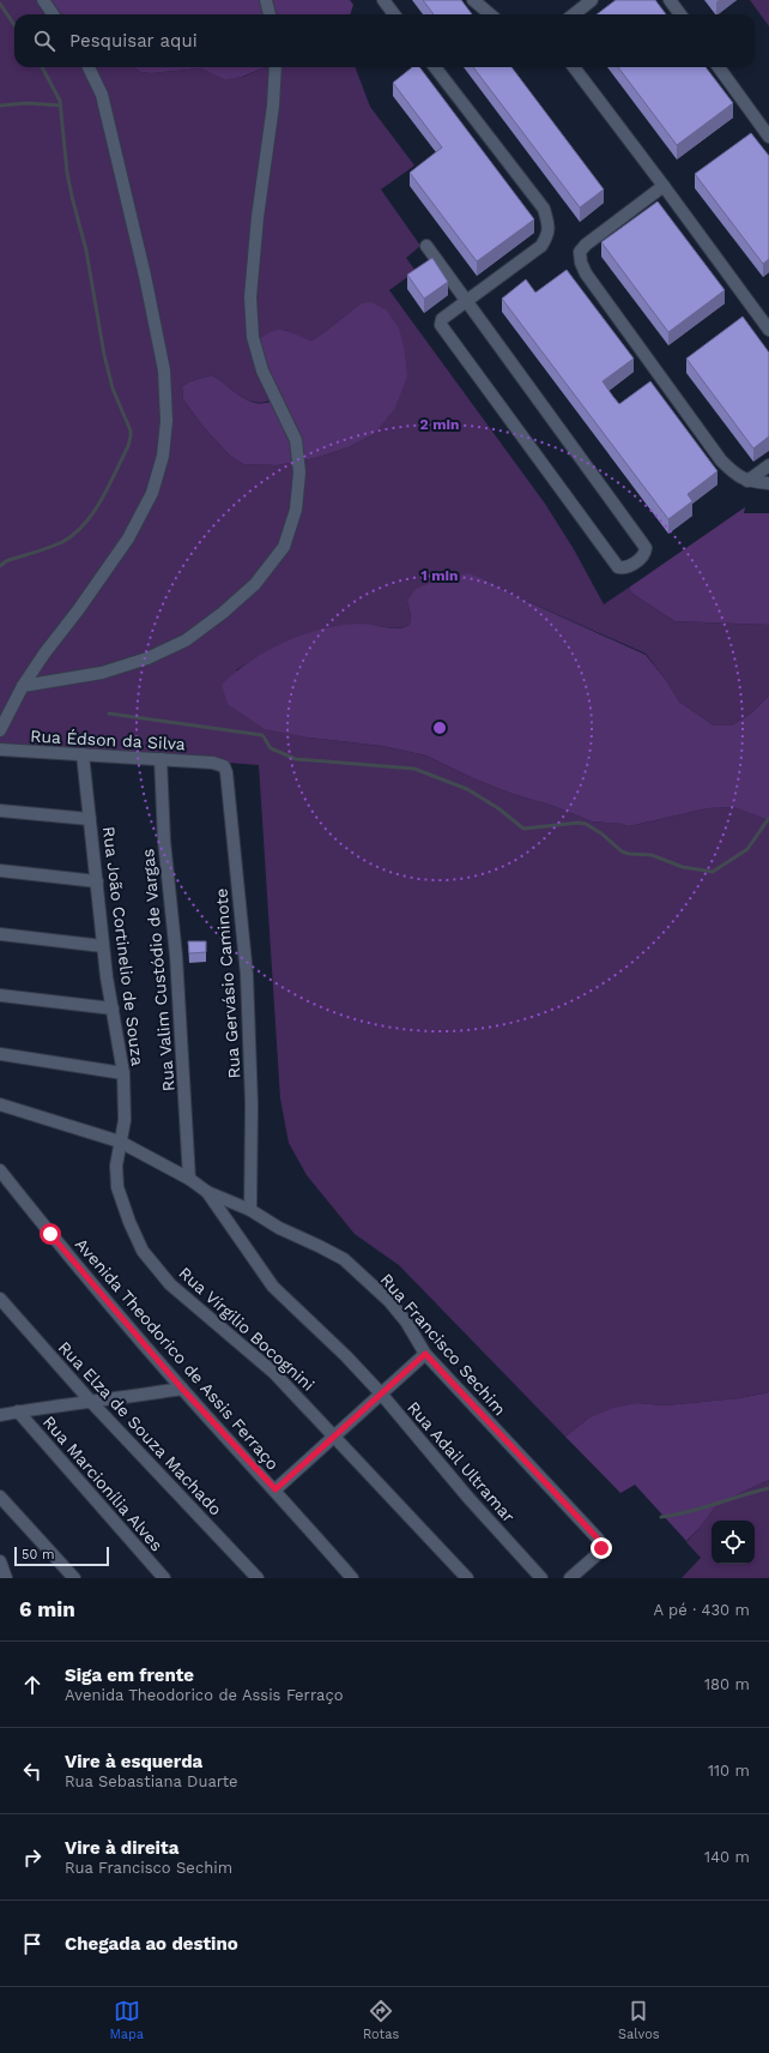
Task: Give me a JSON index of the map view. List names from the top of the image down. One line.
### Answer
{"streets":{"street":["Rua Édson da Silva","Rua João Cortinelio de Souza","Rua Valim Custódio de Vargas","Rua Gervásio Caminote","Rua Vírgilio Bocognini","Rua Francisco Sechim","Avenida Theodorico de Assis Ferraço","Rua Elza de Souza Machado","Rua Adail Ultramar","Rua Marcionília Alves"]},"crossings":[["Rua Édson da Silva","Rua João Cortinelio de Souza"],["Rua Édson da Silva","Rua Valim Custódio de Vargas"],["Rua Édson da Silva","Rua Gervásio Caminote"],["Rua João Cortinelio de Souza","Rua Vírgilio Bocognini"],["Rua Gervásio Caminote","Rua Francisco Sechim"],["Rua Francisco Sechim","Rua Adail Ultramar"]],"scale_bar":"50 m","page":{"search":"Pesquisar aqui","scale":"50 m","heading":["6 min","A pé · 430 m"],"list":[["Siga em frente","Avenida Theodorico de Assis Ferraço","180 m"],["Vire à esquerda","Rua Sebastiana Duarte","110 m"],["Vire à direita","Rua Francisco Sechim","140 m"],"Chegada ao destino"],"nav":["Mapa","Rotas","Salvos"]},"rings":["2 min","1 min"]}
